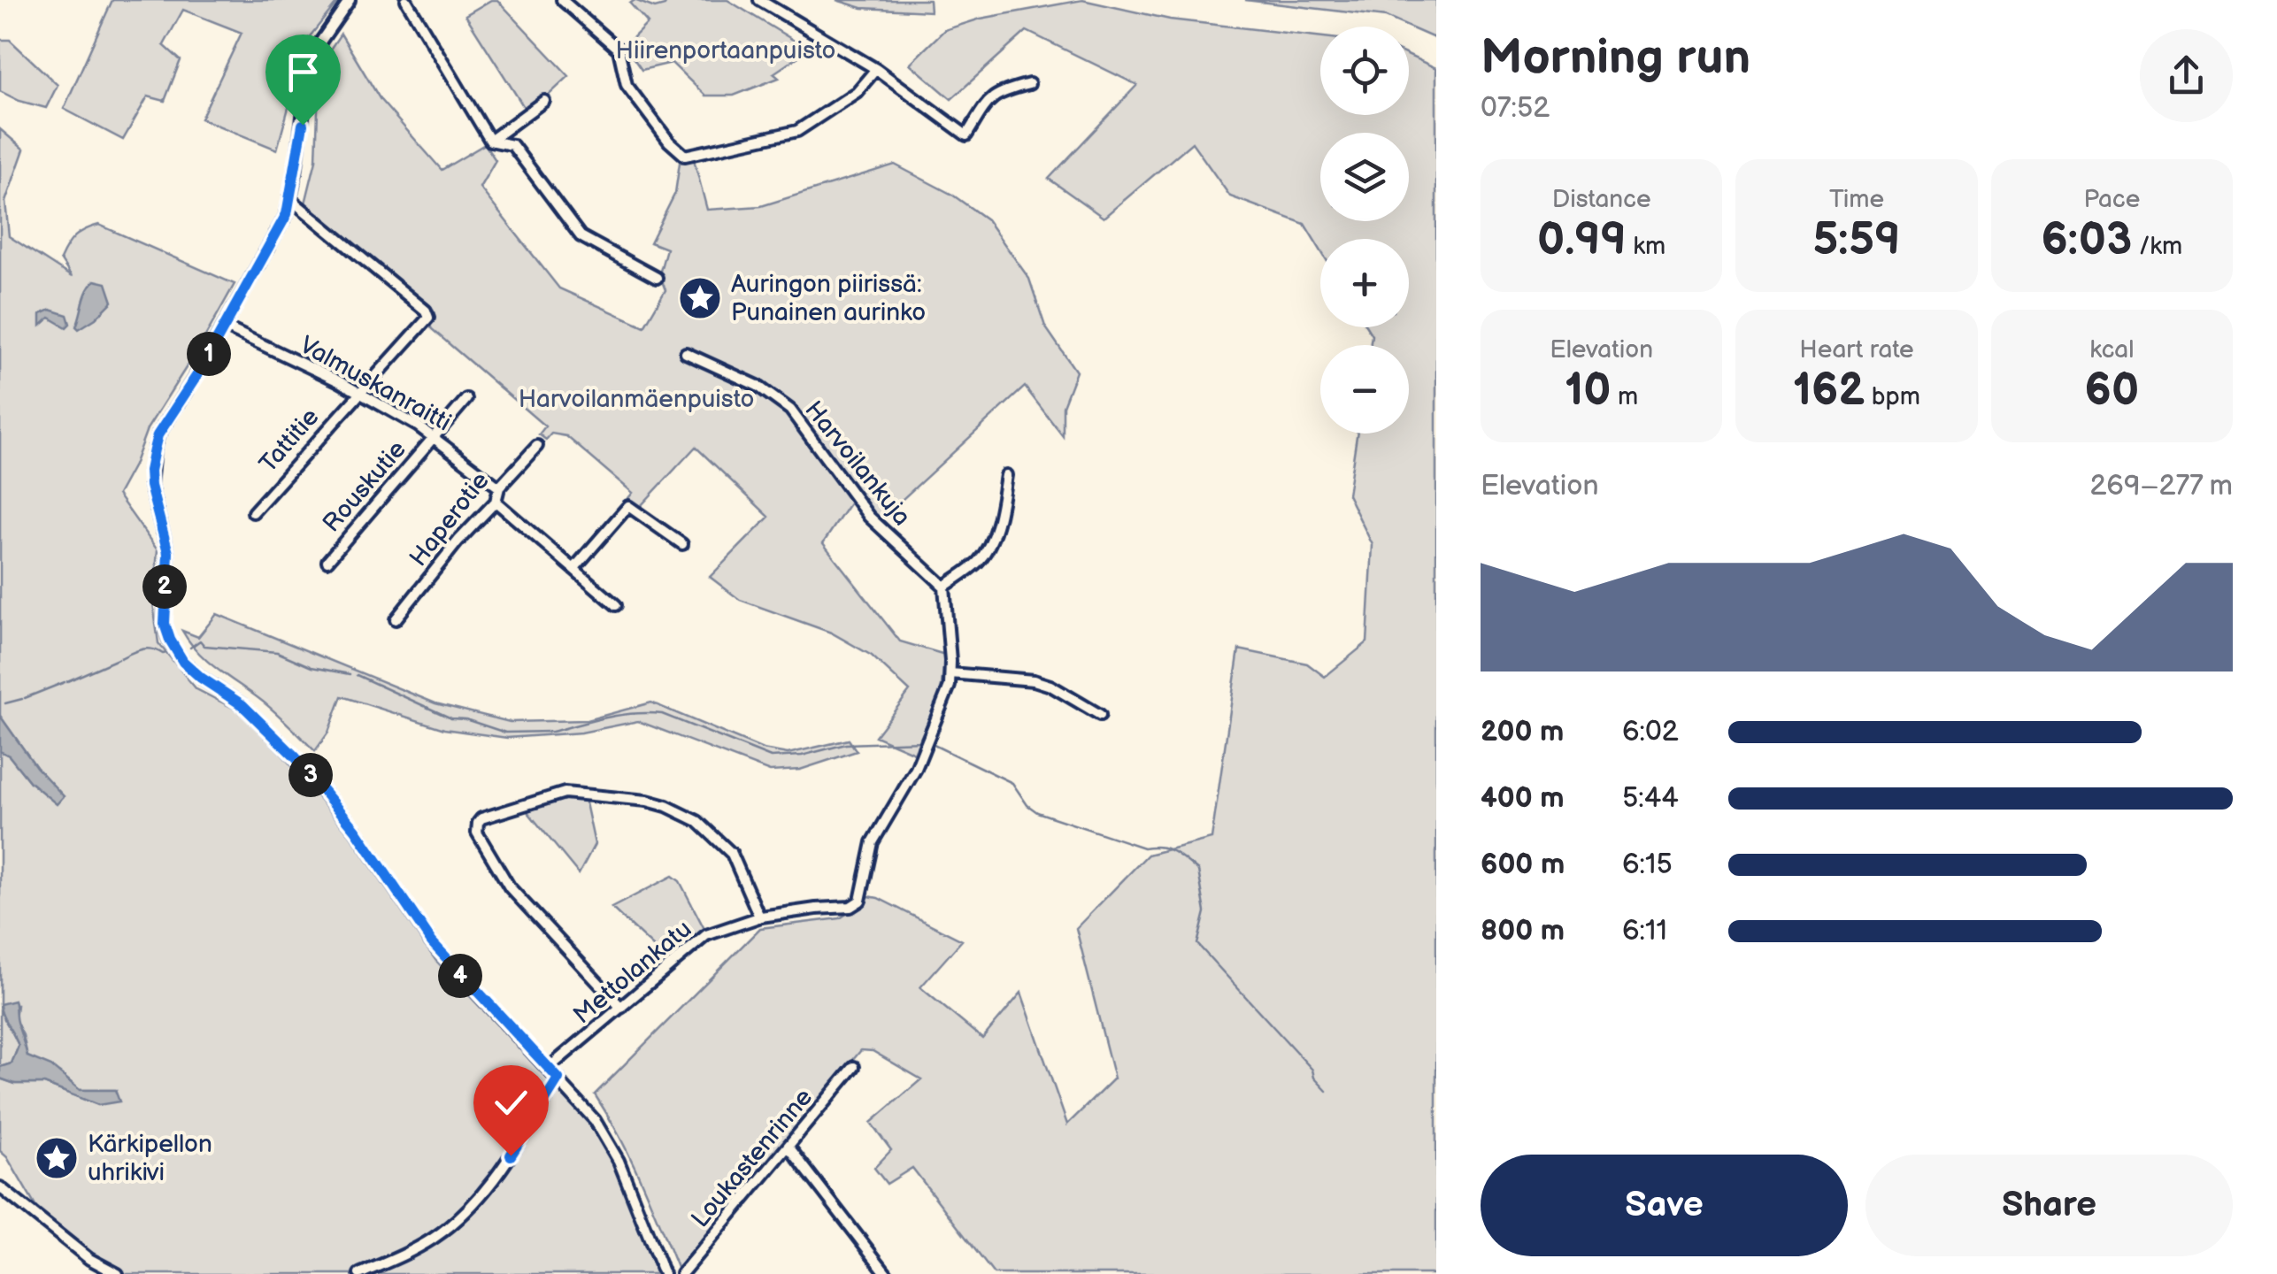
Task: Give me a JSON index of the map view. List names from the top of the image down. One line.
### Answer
{"streets":{"street":["Valmuskanraitti","Tattitie","Harvoilankuja","Rouskutie","Haperotie","Mettolankatu","Loukastenrinne"]},"crossings":[["Valmuskanraitti","Tattitie"],["Valmuskanraitti","Rouskutie"],["Valmuskanraitti","Haperotie"]],"parks":["Hiirenportaanpuisto","Harvoilanmäenpuisto"],"places":{"place":["Auringon piirissä: Punainen aurinko","Kärkipellon uhrikivi"]},"page":{"heading":["Morning run","07:52"],"map_buttons":["+","−"],"stats":[["Distance","0.99 km"],["Time","5:59"],["Pace","6:03 /km"],["Elevation","10 m"],["Heart rate","162 bpm"],["kcal","60"]],"pins":["1","2","3","4"],"chart":["Elevation","269–277 m"],"list":[{"name":"200 m","note":"6:02"},{"name":"400 m","note":"5:44"},{"name":"600 m","note":"6:15"},{"name":"800 m","note":"6:11"}],"buttons":["Save","Share"]}}
